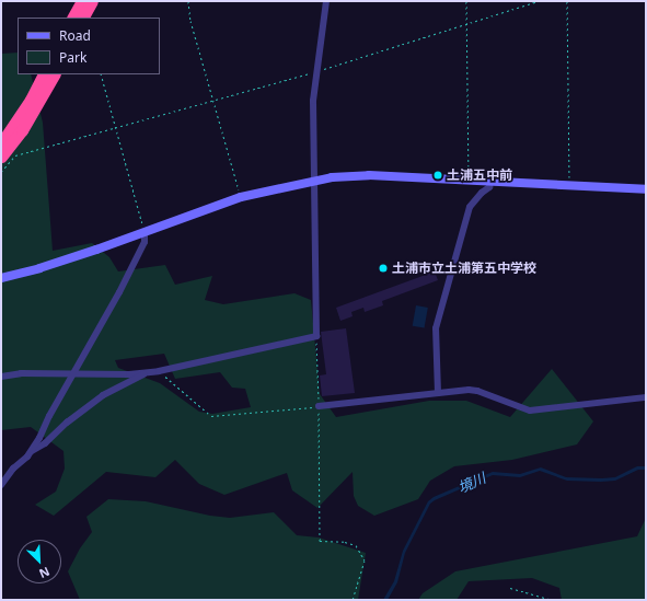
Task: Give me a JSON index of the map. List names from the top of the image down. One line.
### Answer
{"water":["境川"],"places":["土浦五中前","土浦市立土浦第五中学校"],"legend":["Road","Park"],"north":"bottom right"}
